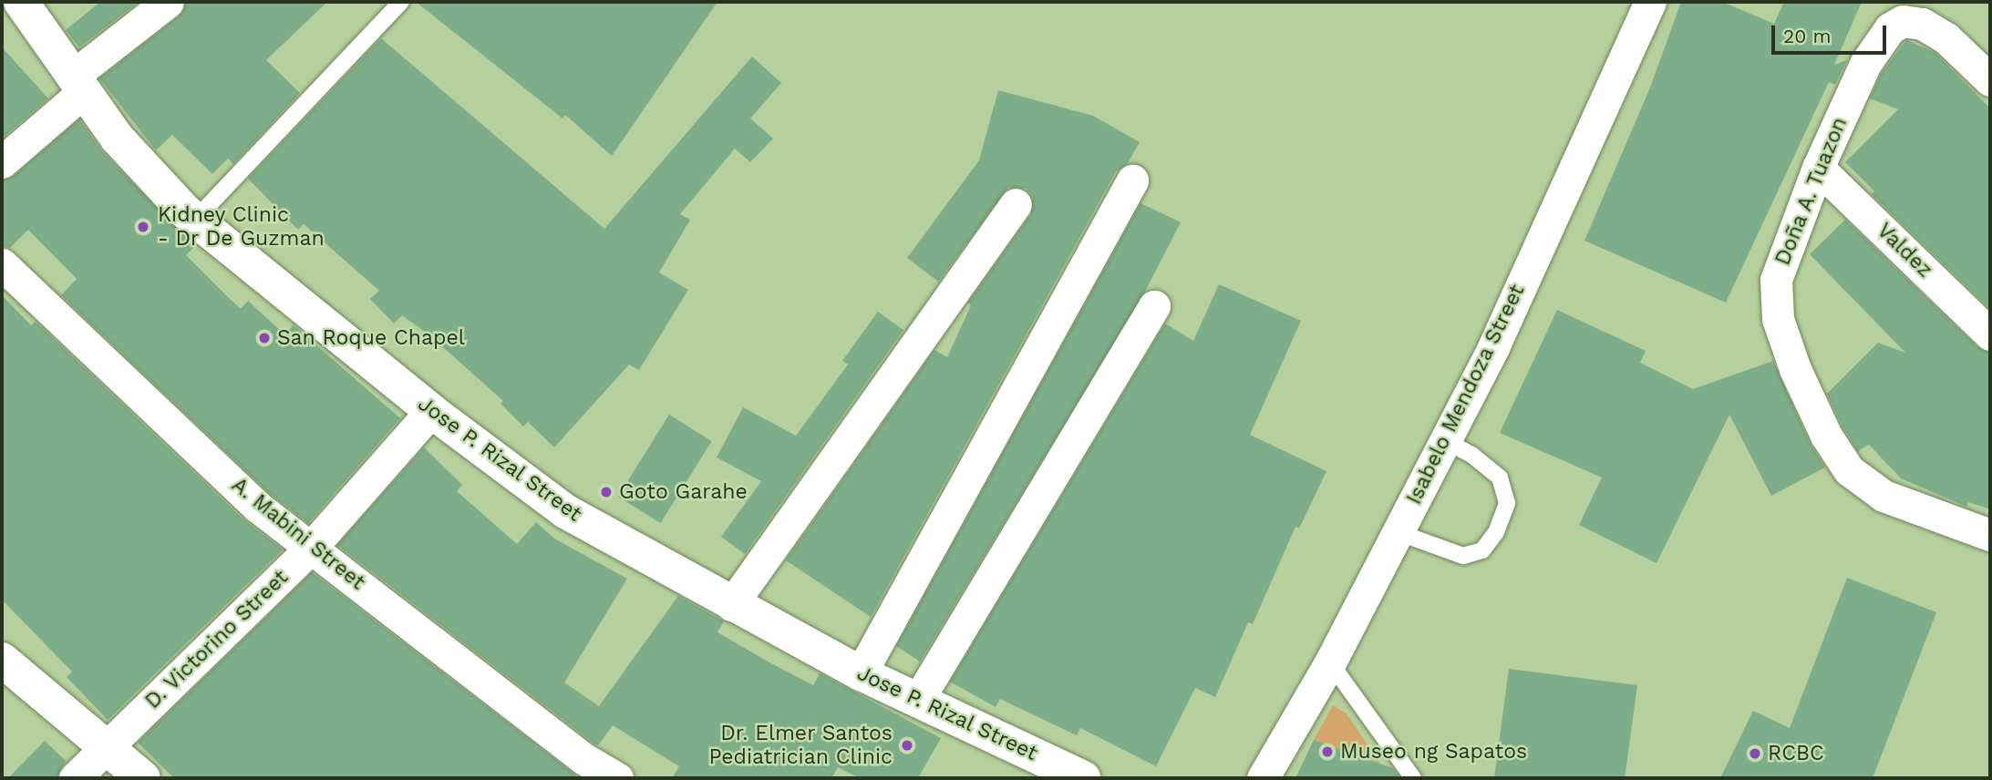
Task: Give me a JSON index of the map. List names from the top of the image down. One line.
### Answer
{"streets":{"street":["Doña A. Tuazon","Valdez","Isabelo Mendoza Street","Jose P. Rizal Street","A. Mabini Street","D. Victorino Street"]},"crossings":[["Doña A. Tuazon","Valdez"],["Jose P. Rizal Street","D. Victorino Street"],["A. Mabini Street","D. Victorino Street"]],"places":["Kidney Clinic - Dr De Guzman","San Roque Chapel","Goto Garahe","Dr. Elmer Santos Pediatrician Clinic","Museo ng Sapatos","RCBC"],"scale_bar":"20 m"}
